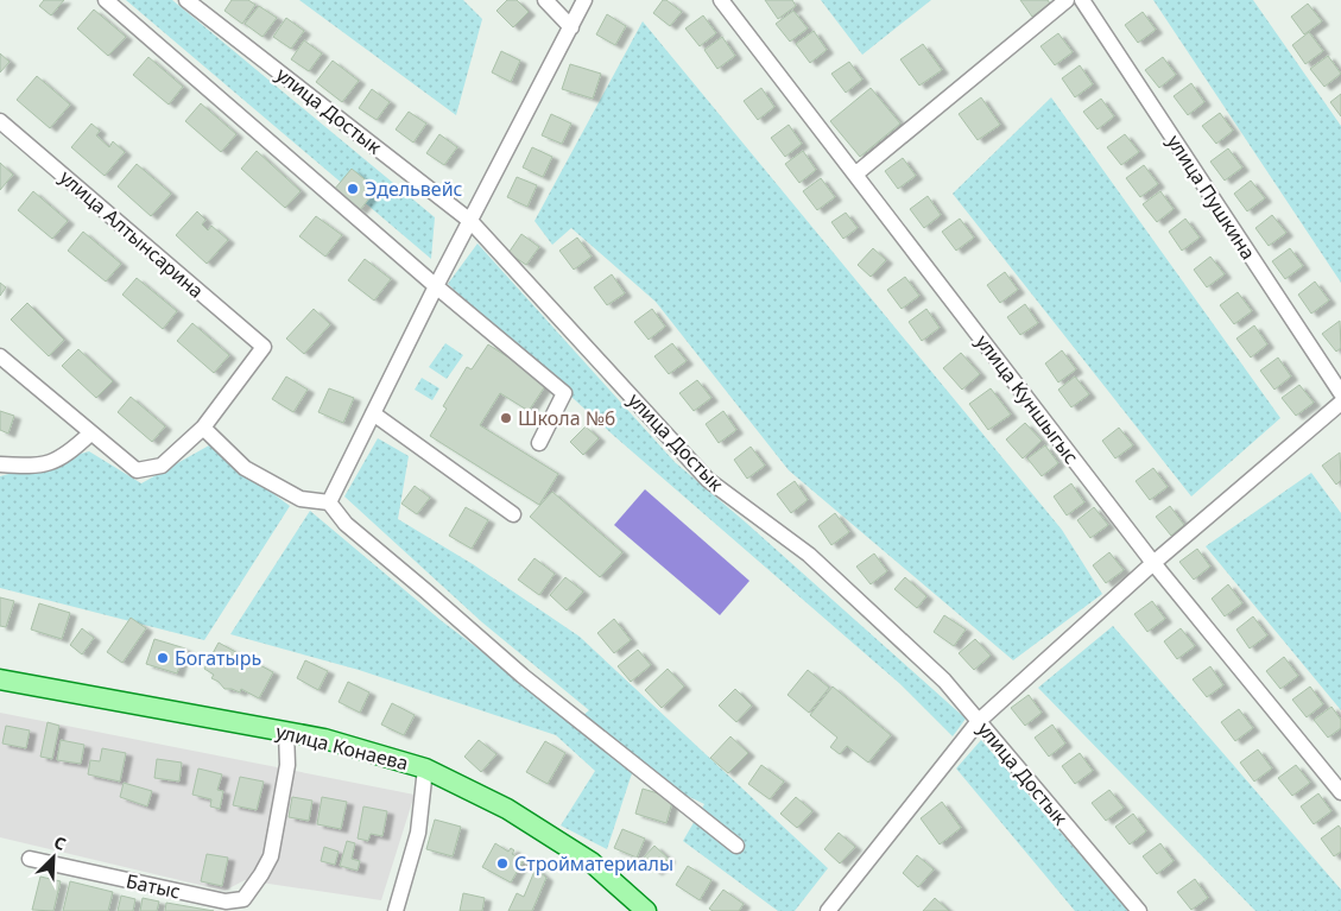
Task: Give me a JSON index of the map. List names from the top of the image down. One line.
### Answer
{"streets":{"main road":["улица Конаева"],"street":["улица Достык","улица Пушкина","улица Алтынсарина","улица Куншыгыс","Батыс"]},"crossings":[["улица Конаева","Батыс"]],"places":["Эдельвейс","Школа №6","Богатырь","Стройматериалы"],"north":"top right"}
